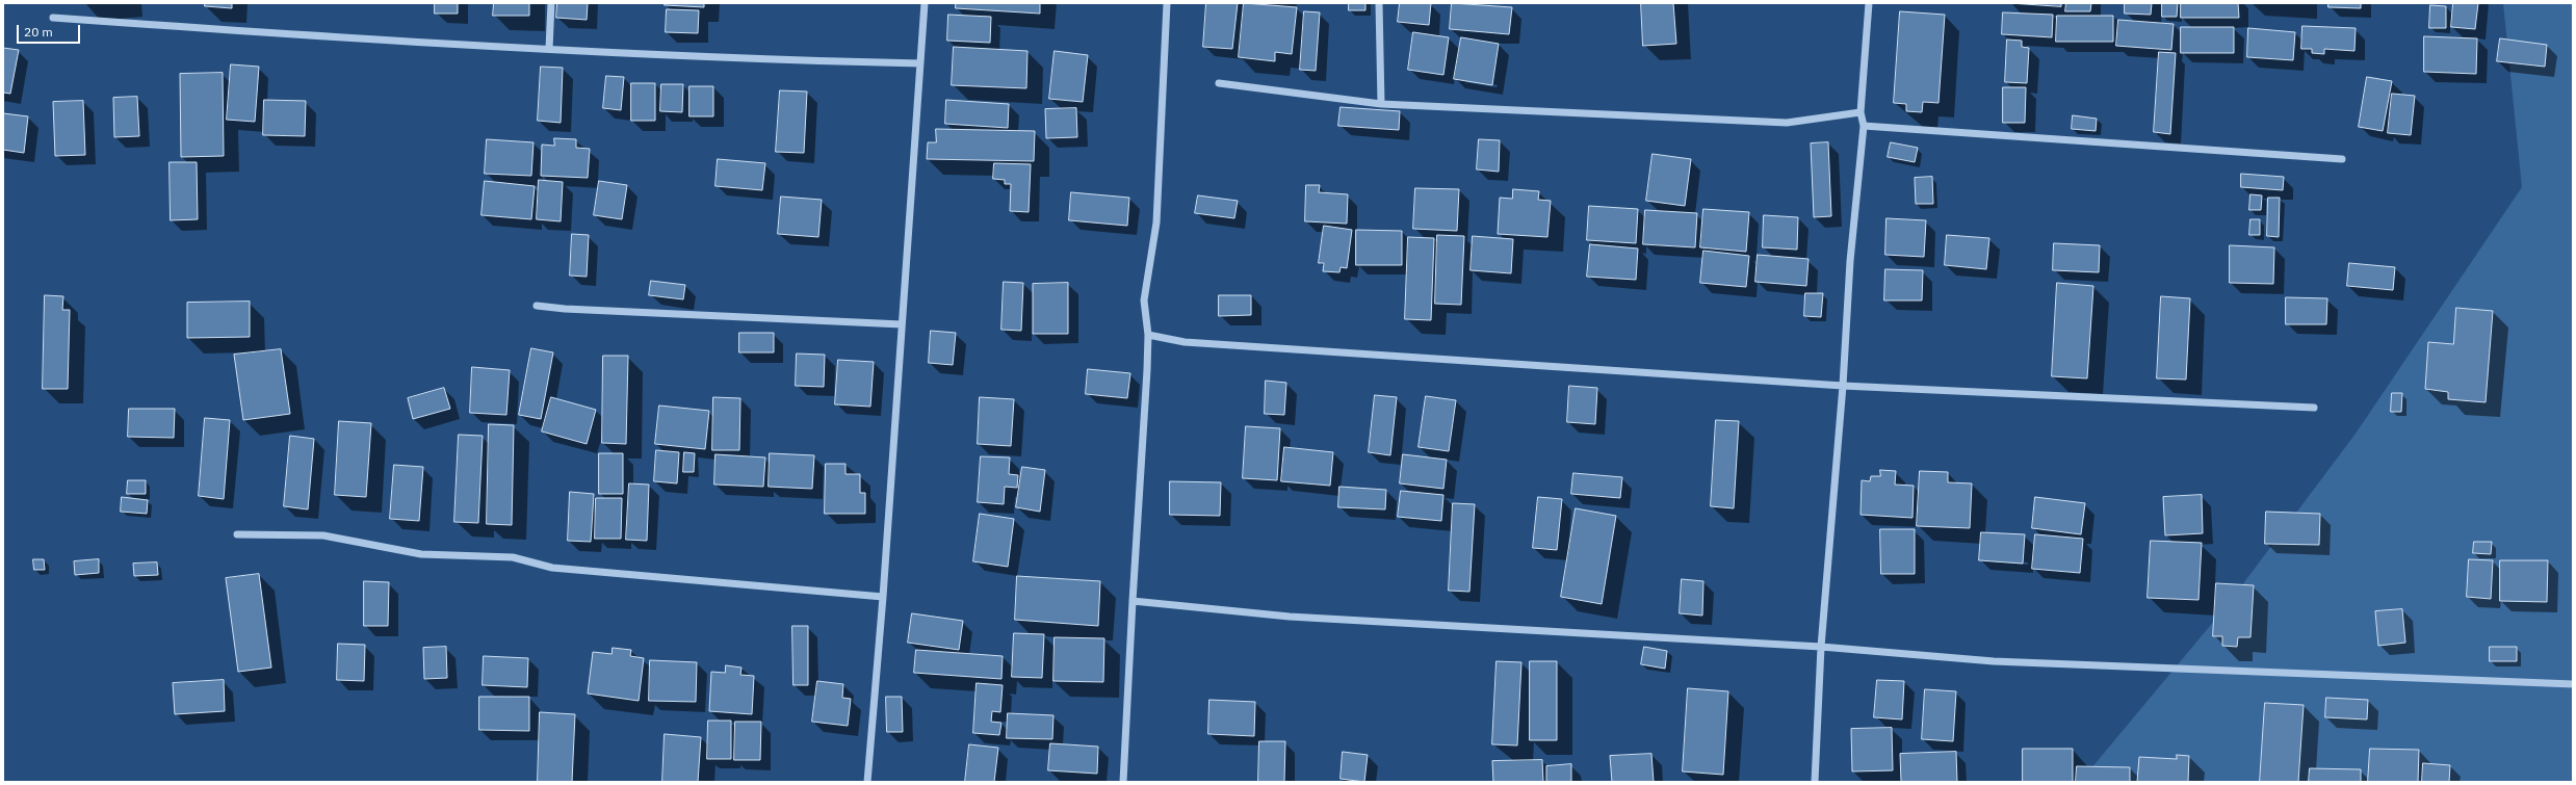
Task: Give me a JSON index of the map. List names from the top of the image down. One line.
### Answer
{"scale_bar":"20 m"}
